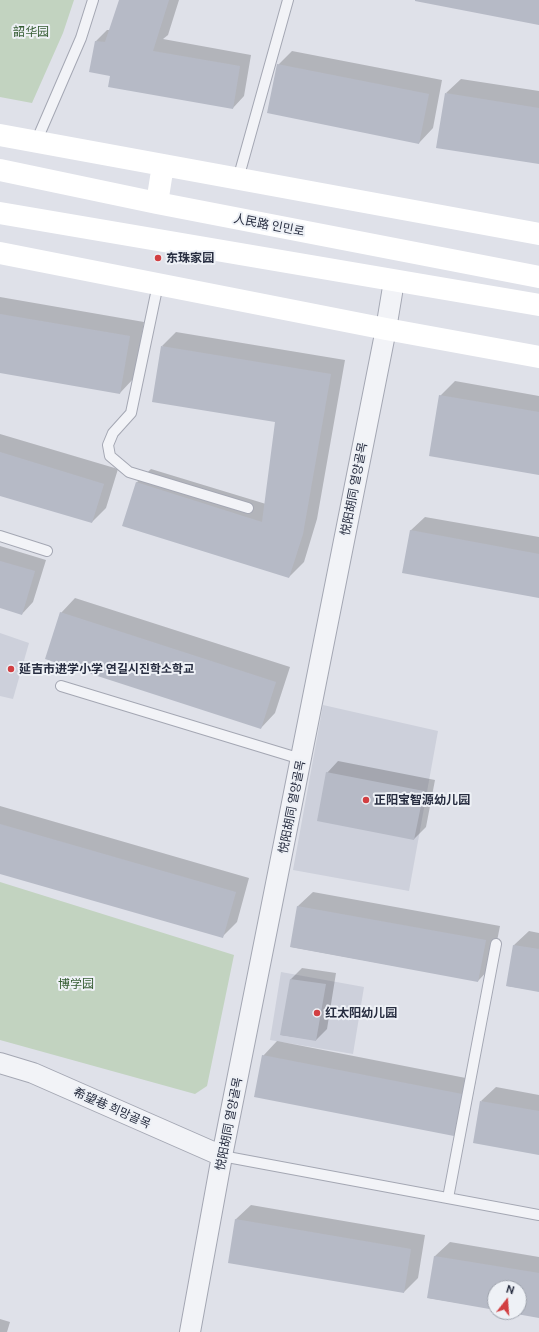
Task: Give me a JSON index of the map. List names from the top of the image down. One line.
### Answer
{"streets":{"main road":["人民路 인민로"],"street":["悦阳胡同 열양골목","希望巷 희망골목"]},"crossings":[["悦阳胡同 열양골목","希望巷 희망골목"]],"parks":["韶华园","博学园"],"places":["东珠家园","延吉市进学小学 연길시진학소학교","正阳宝智源幼儿园","红太阳幼儿园"],"north":"top"}
